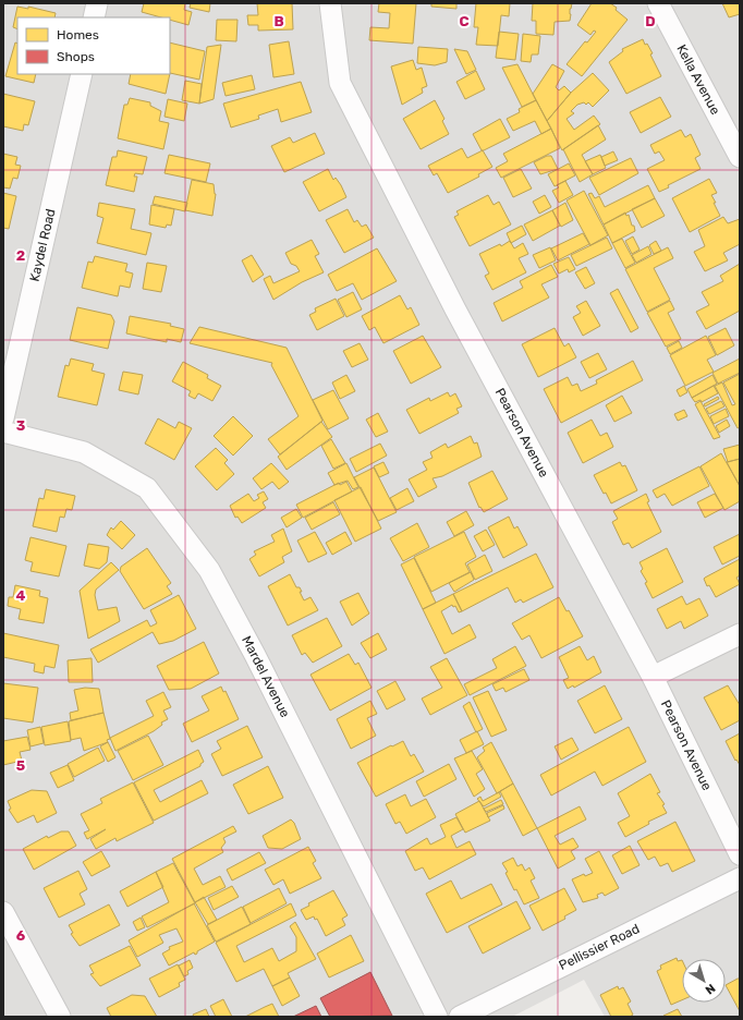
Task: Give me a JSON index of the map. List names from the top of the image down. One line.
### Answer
{"streets":{"street":["Kella Avenue","Kaydel Road","Pearson Avenue","Mardel Avenue","Pellissier Road"]},"legend":["Homes","Shops"],"north":"bottom right","grid":{"columns":["B","C","D"],"rows":["2","3","4","5","6"]}}
